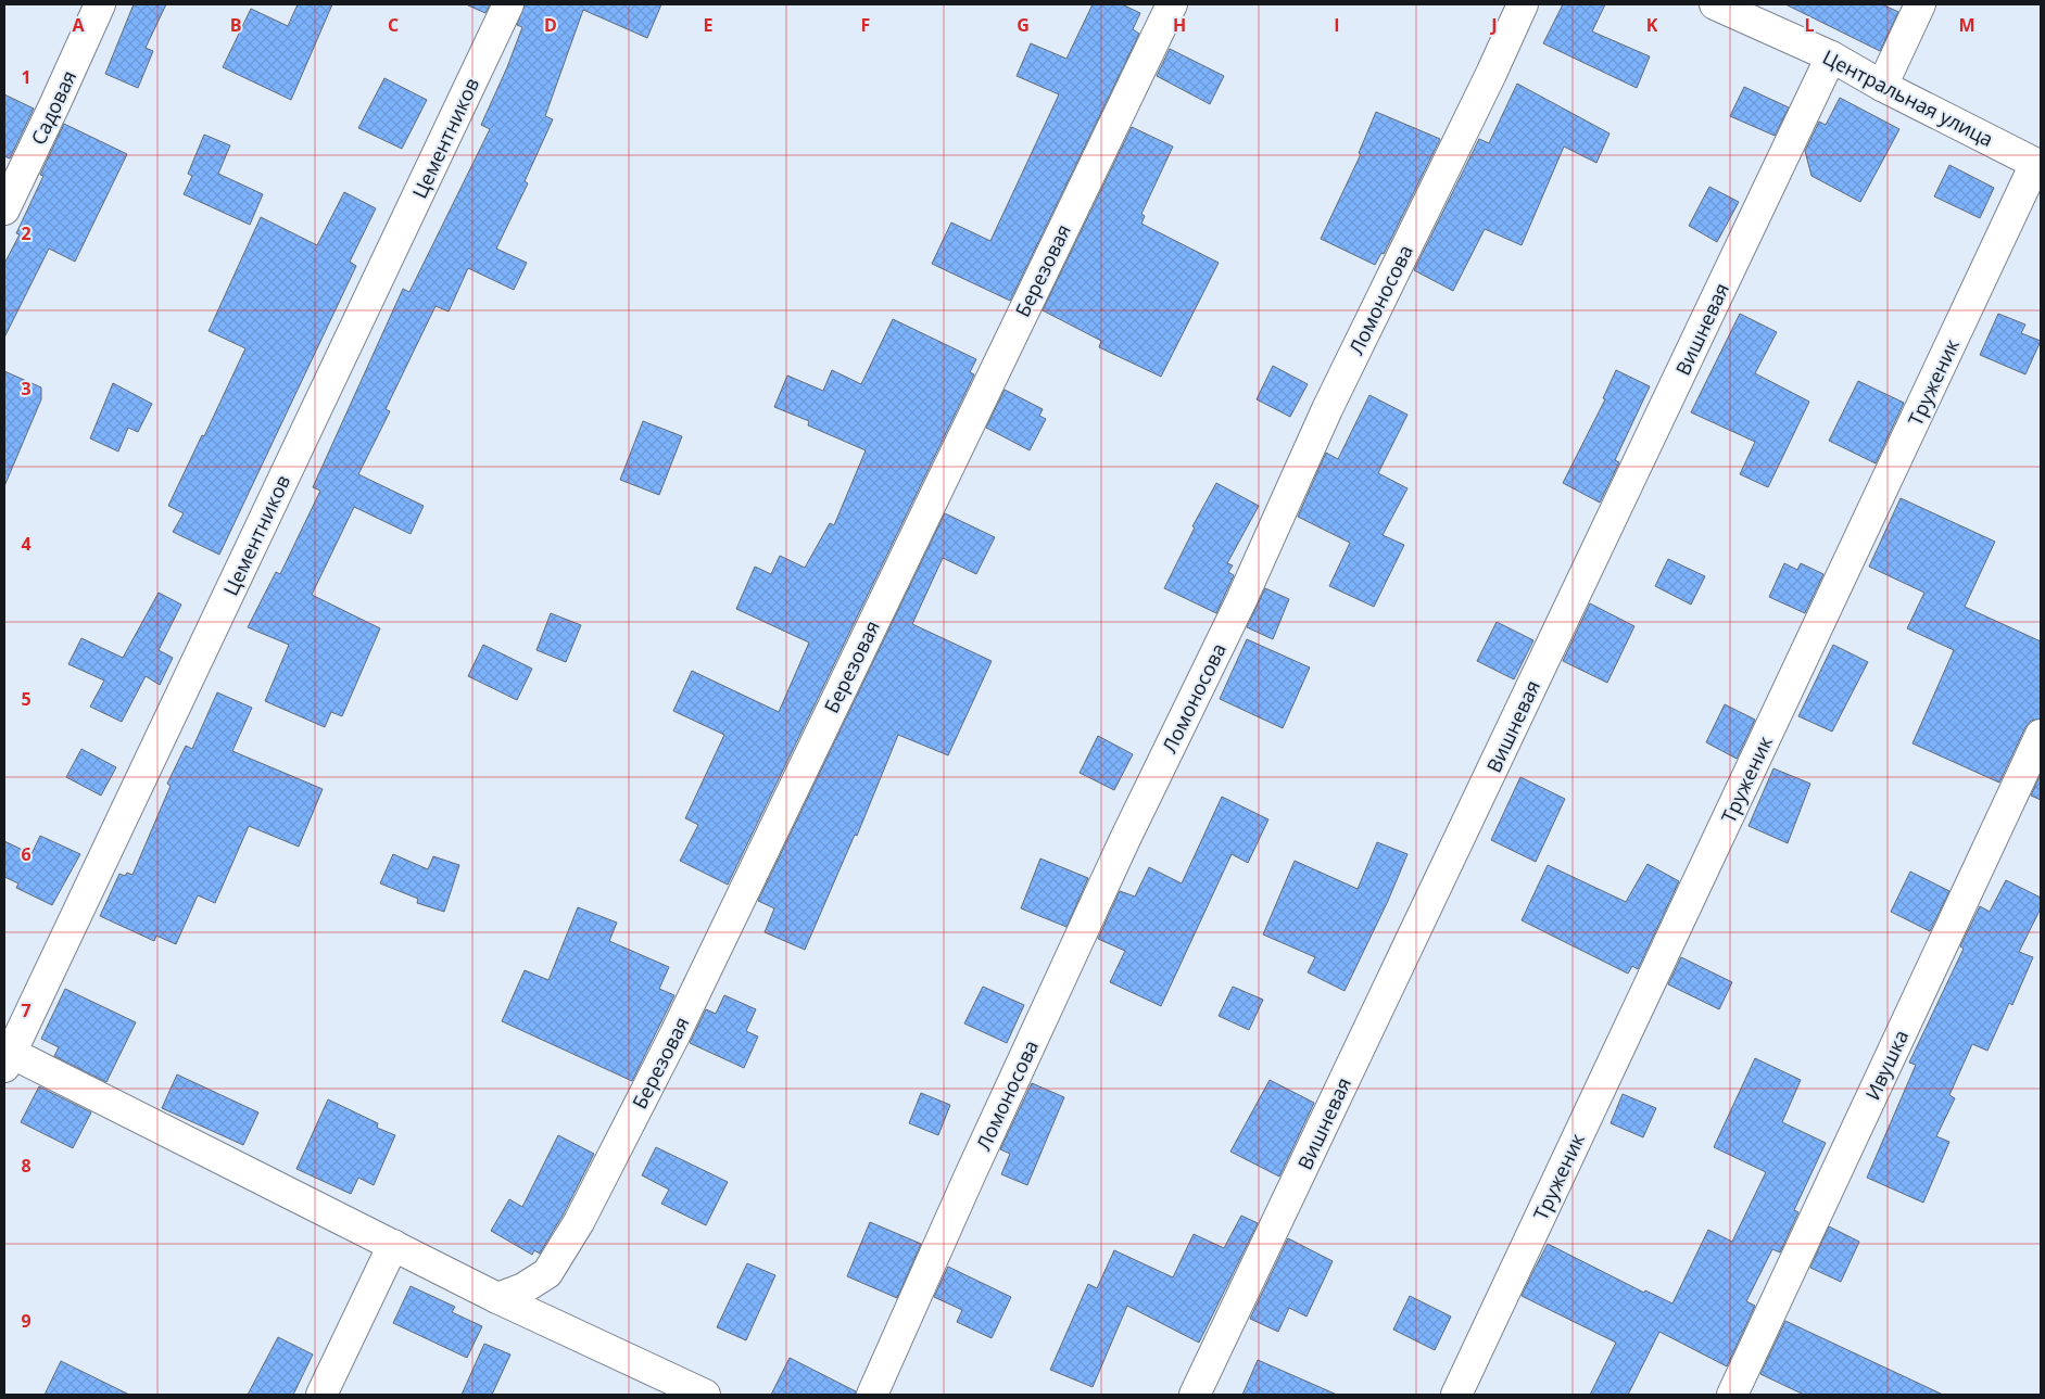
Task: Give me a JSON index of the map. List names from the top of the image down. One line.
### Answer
{"streets":{"street":["Центральная улица","Садовая","Цементников","Березовая","Ломоносова","Вишневая","Труженик","Ивушка"]},"crossings":[["Центральная улица","Вишневая"],["Центральная улица","Труженик"]],"grid":{"columns":["A","B","C","D","E","F","G","H","I","J","K","L","M"],"rows":["1","2","3","4","5","6","7","8","9"]}}
